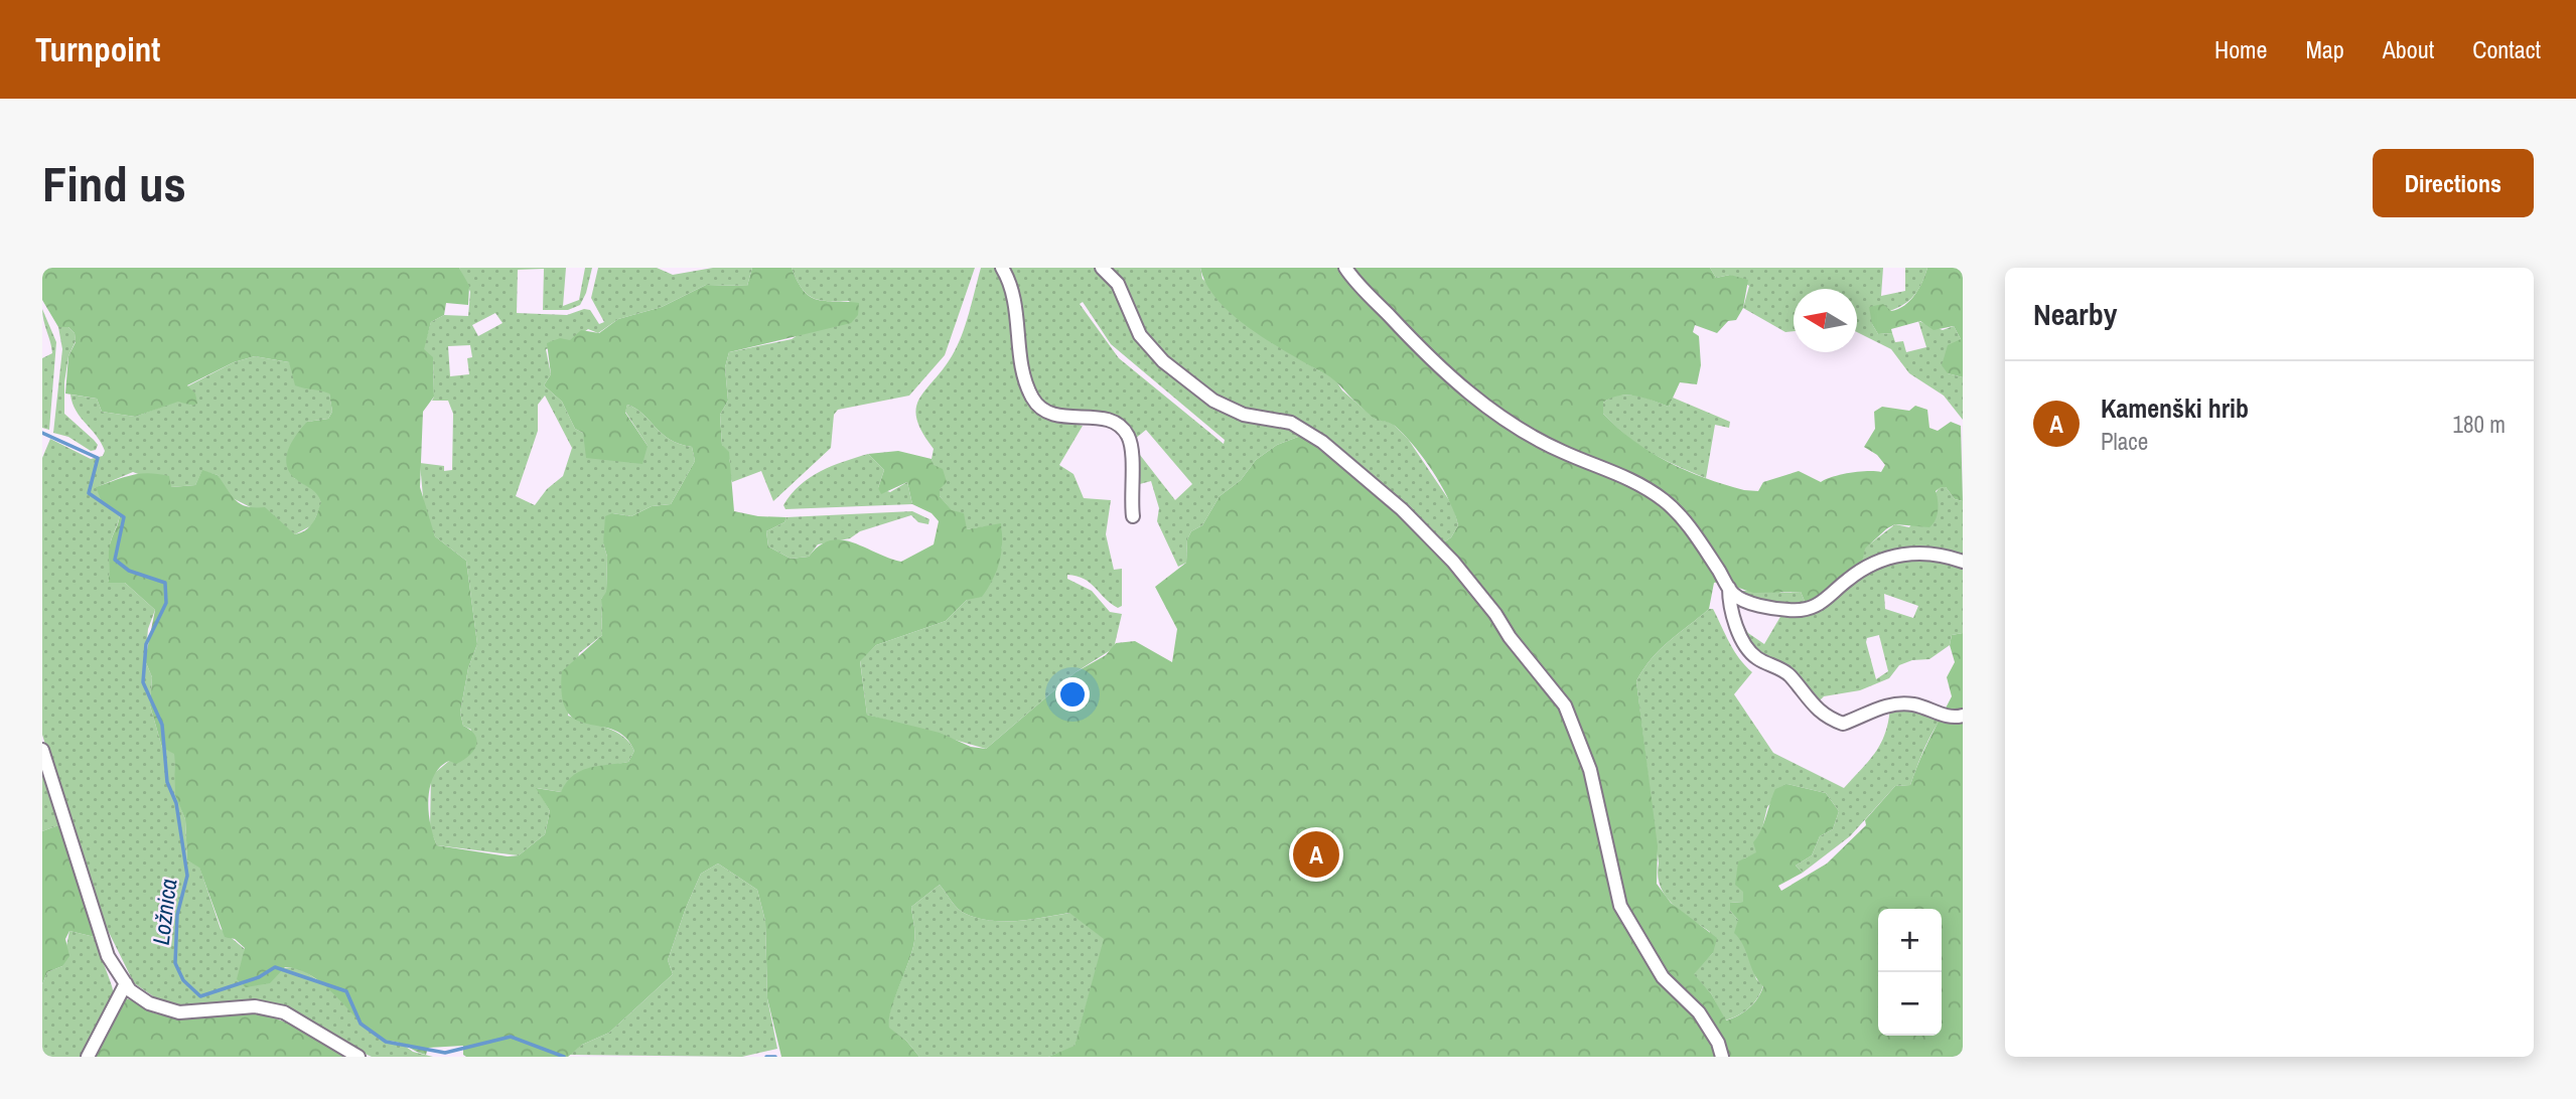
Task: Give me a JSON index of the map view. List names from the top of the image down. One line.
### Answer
{"water":["Ložnica"],"north":"left","page":{"header":"Turnpoint","nav":["Home","Map","About","Contact"],"buttons":"Directions","title":"Find us","heading":"Nearby","list":[{"mark":"A","name":"Kamenški hrib","note":"Place","value":"180 m"}],"pins":"A","map_buttons":["+","−"]}}
